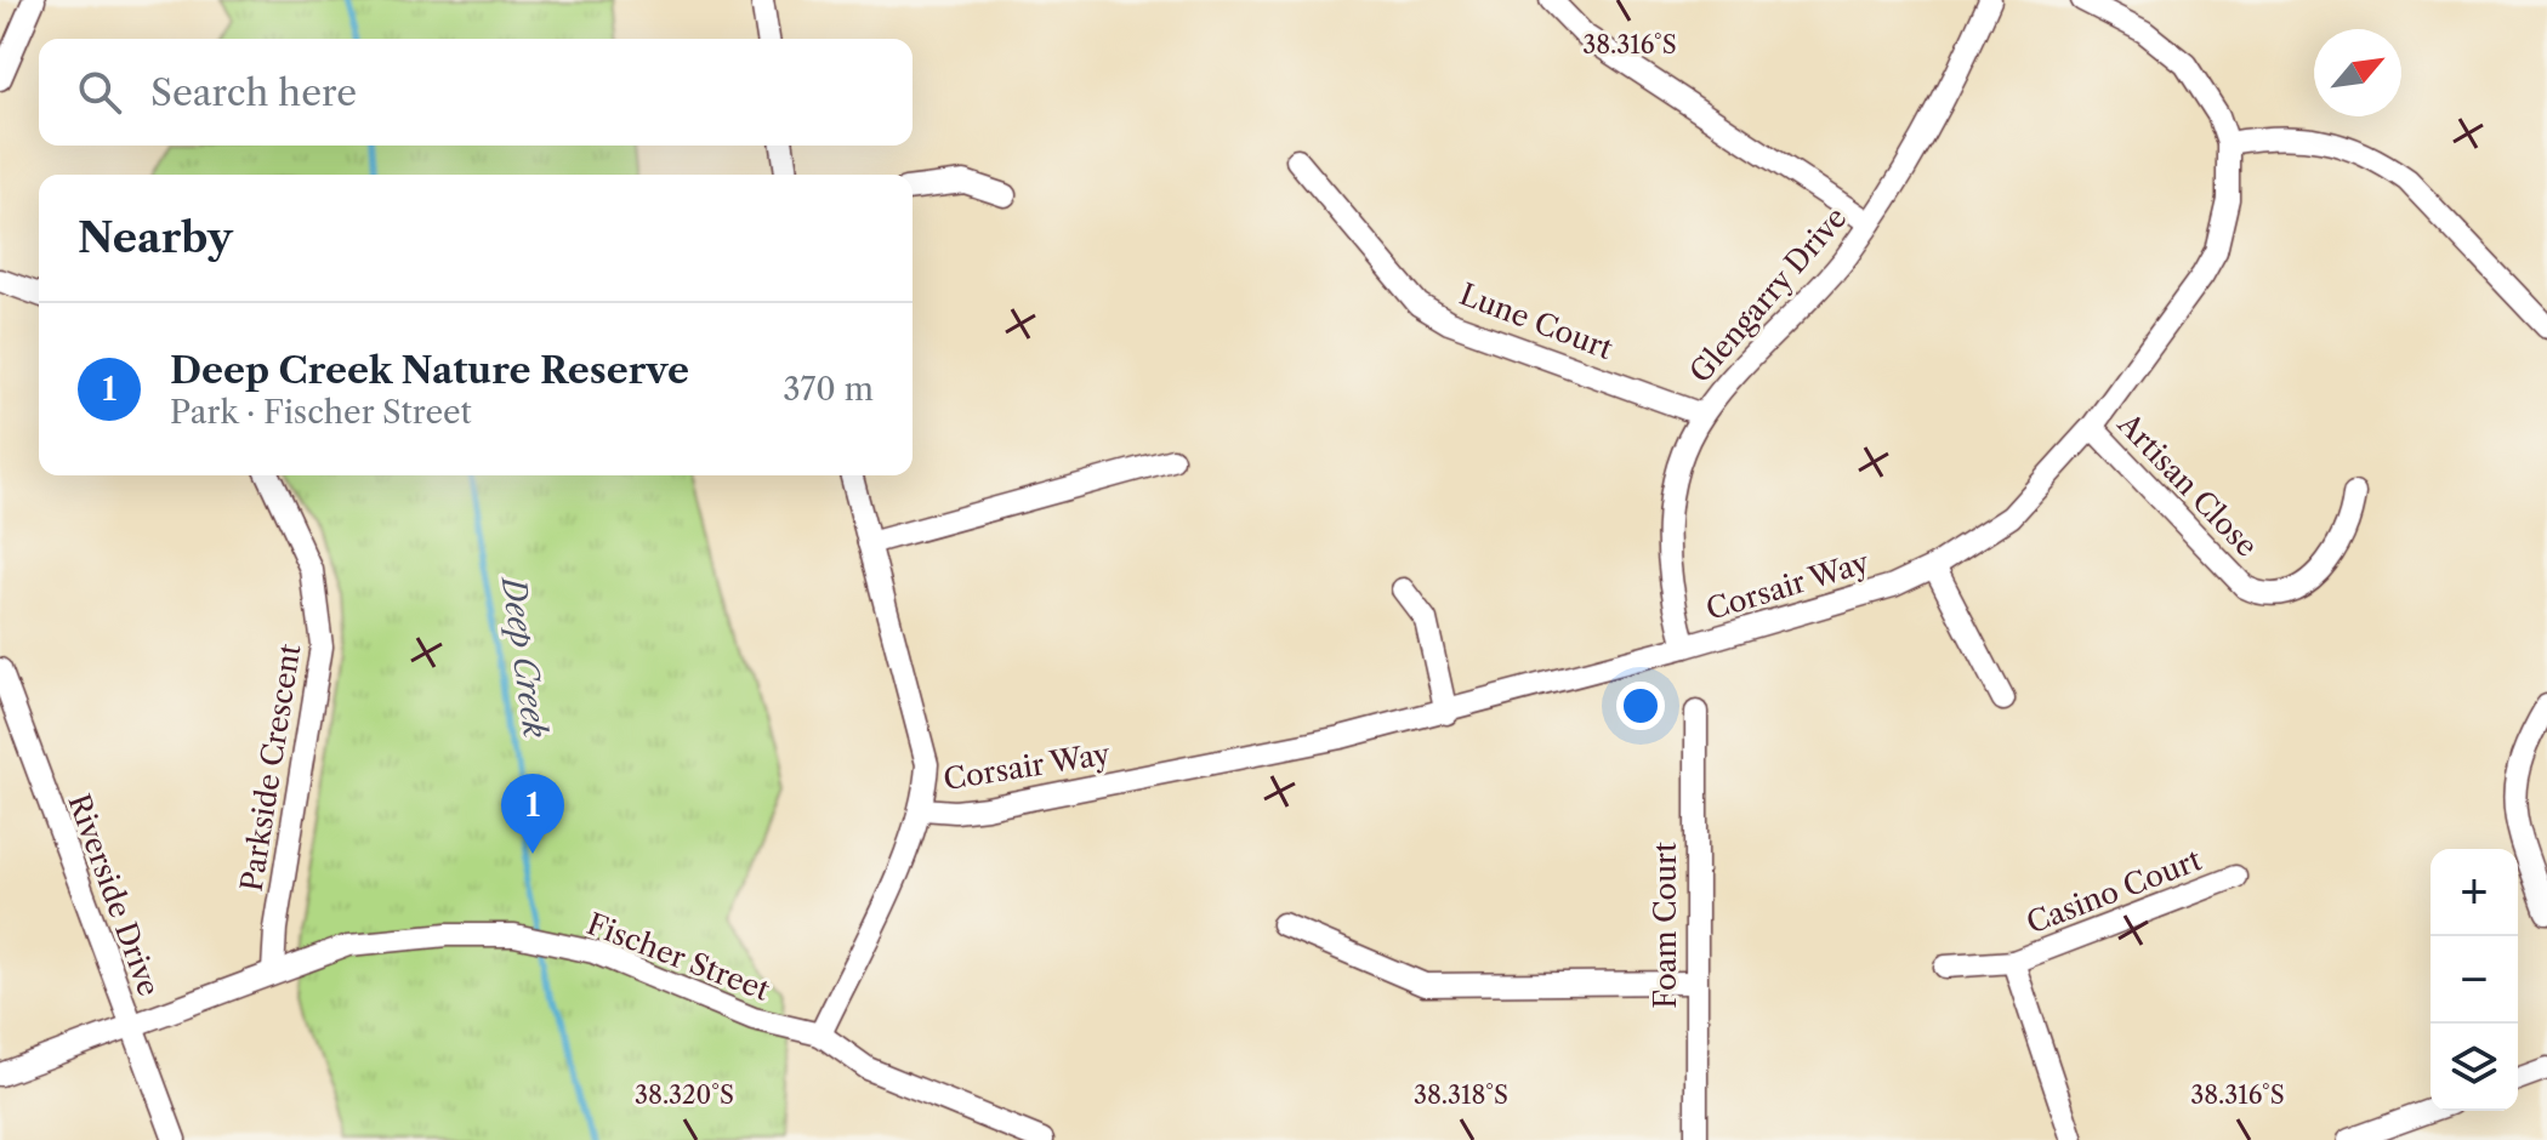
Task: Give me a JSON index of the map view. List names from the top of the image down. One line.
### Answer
{"streets":{"street":["Glengarry Drive","Lune Court","Artisan Close","Corsair Way","Parkside Crescent","Casino Court","Riverside Drive","Foam Court","Fischer Street"]},"crossings":[["Glengarry Drive","Lune Court"],["Glengarry Drive","Corsair Way"],["Artisan Close","Corsair Way"],["Parkside Crescent","Fischer Street"],["Riverside Drive","Fischer Street"]],"water":["Deep Creek"],"north":"top right","page":{"search":"Search here","heading":"Nearby","list":[{"mark":"1","name":"Deep Creek Nature Reserve","note":"Park · Fischer Street","value":"370 m"}],"pins":"1","map_buttons":["+","−"]},"coordinates":["38.316°S","38.320°S","38.318°S"]}
